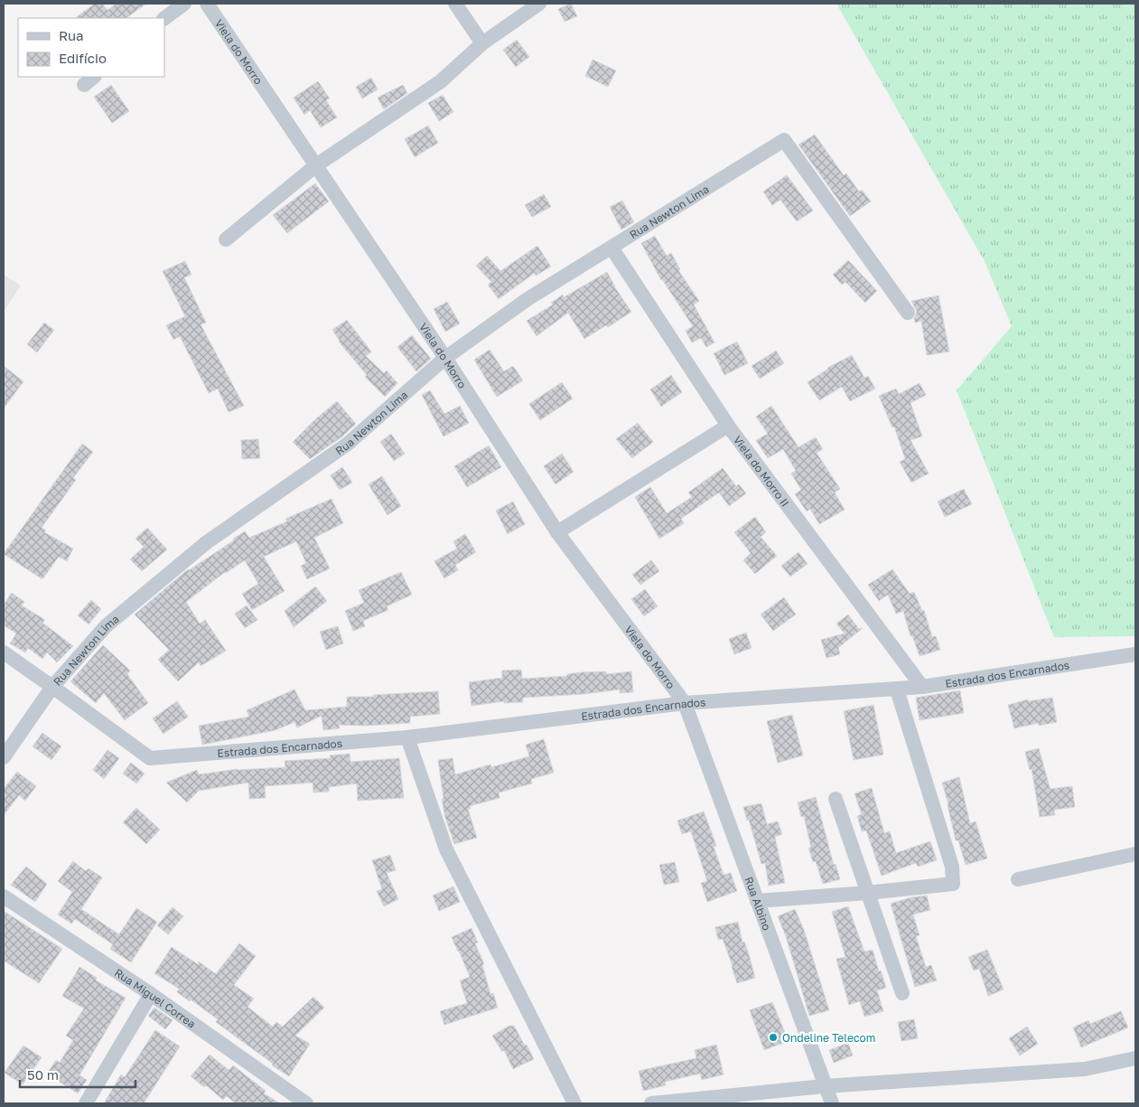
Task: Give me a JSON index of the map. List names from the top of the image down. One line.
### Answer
{"streets":{"street":["Viela do Morro","Rua Newton Lima","Viela do Morro II","Estrada dos Encarnados","Rua Albino","Rua Miguel Correa"]},"crossings":[["Viela do Morro","Rua Newton Lima"],["Viela do Morro","Estrada dos Encarnados"],["Viela do Morro","Rua Albino"],["Rua Newton Lima","Viela do Morro II"],["Rua Newton Lima","Estrada dos Encarnados"],["Viela do Morro II","Estrada dos Encarnados"],["Estrada dos Encarnados","Rua Albino"]],"places":["Ondeline Telecom"],"legend":["Rua","Edifício"],"scale_bar":"50 m"}
